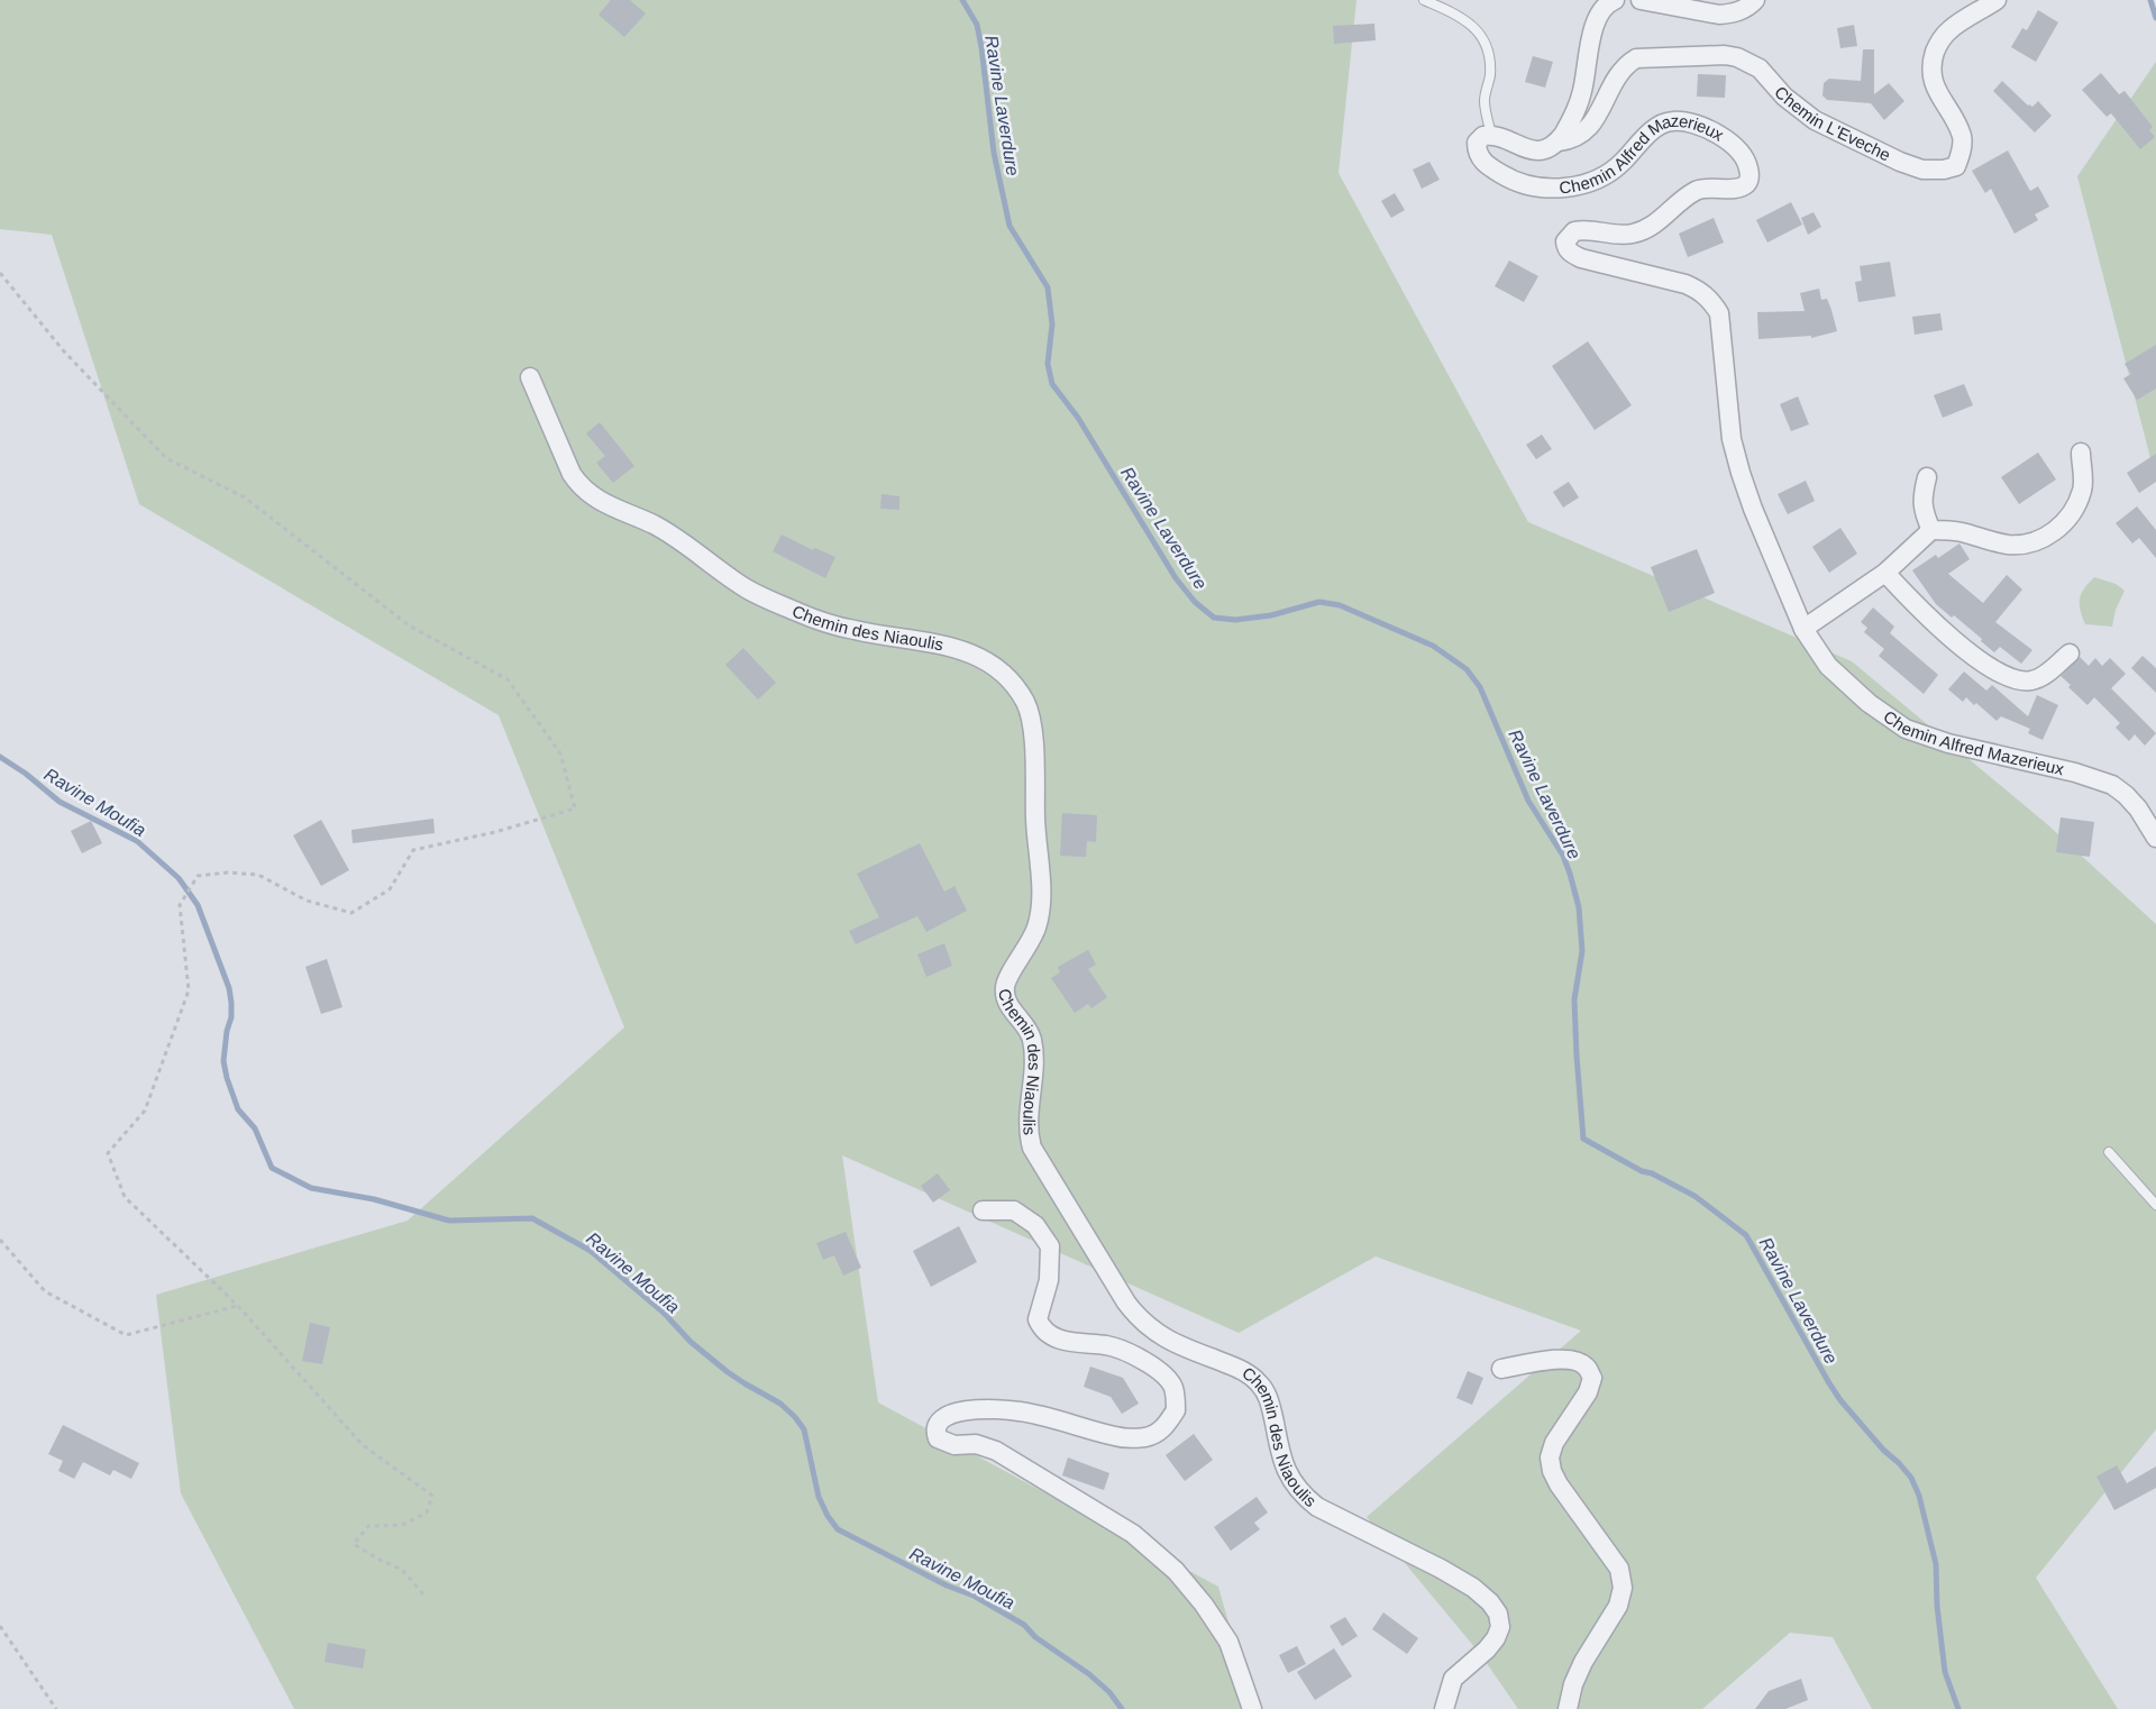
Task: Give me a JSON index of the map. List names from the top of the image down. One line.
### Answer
{"streets":{"street":["Chemin L'Eveche","Chemin Alfred Mazerieux","Chemin des Niaoulis"]},"water":["Ravine Laverdure","Ravine Moufia"]}
